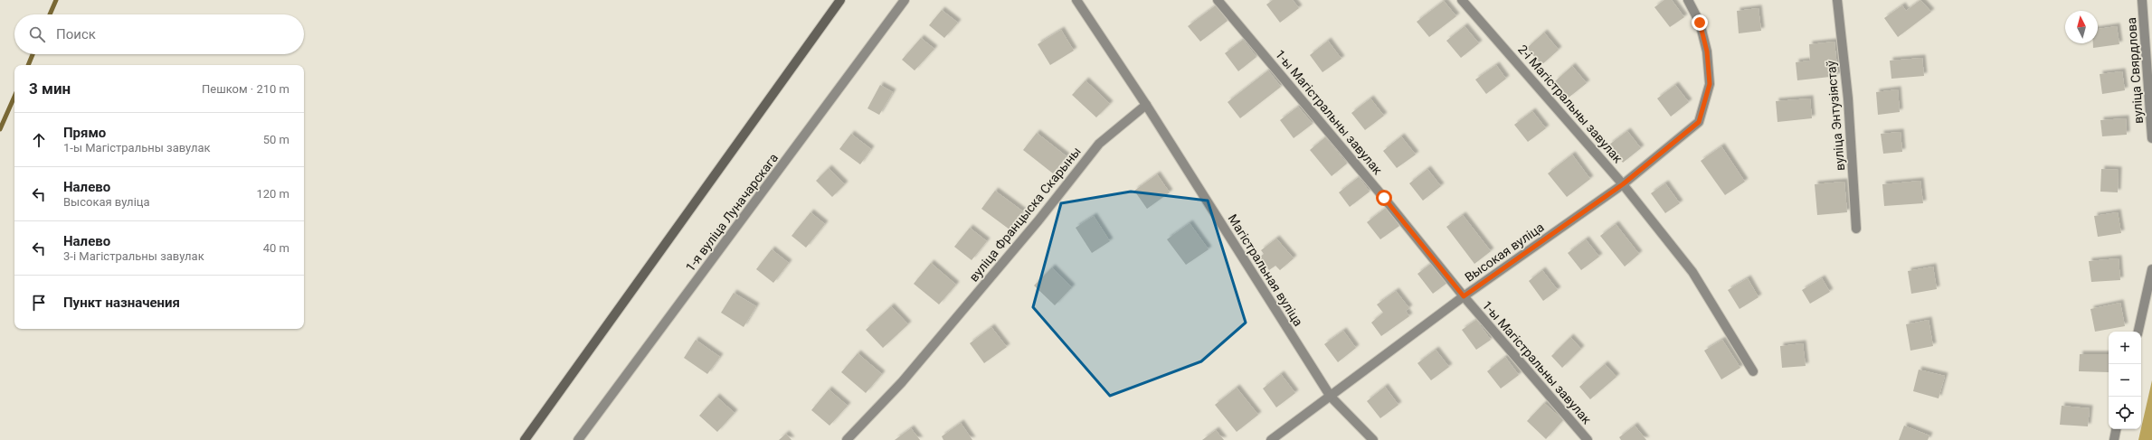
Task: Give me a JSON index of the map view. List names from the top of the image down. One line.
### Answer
{"streets":{"street":["вуліца Свярдлова","2-і Магістральны завулак","1-ы Магістральны завулак","вуліца Энтузіястаў","1-я вуліца Луначарскага","вуліца Францыска Скарыны","Высокая вуліца","Магістральная вуліца"]},"crossings":[["2-і Магістральны завулак","Высокая вуліца"],["1-ы Магістральны завулак","Высокая вуліца"],["вуліца Францыска Скарыны","Магістральная вуліца"],["Высокая вуліца","Магістральная вуліца"]],"north":"top","page":{"search":"Поиск","heading":["3 мин","Пешком · 210 m"],"list":[["Прямо","1-ы Магістральны завулак","50 m"],["Налево","Высокая вуліца","120 m"],["Налево","3-і Магістральны завулак","40 m"],"Пункт назначения"],"map_buttons":["+","−"]}}
